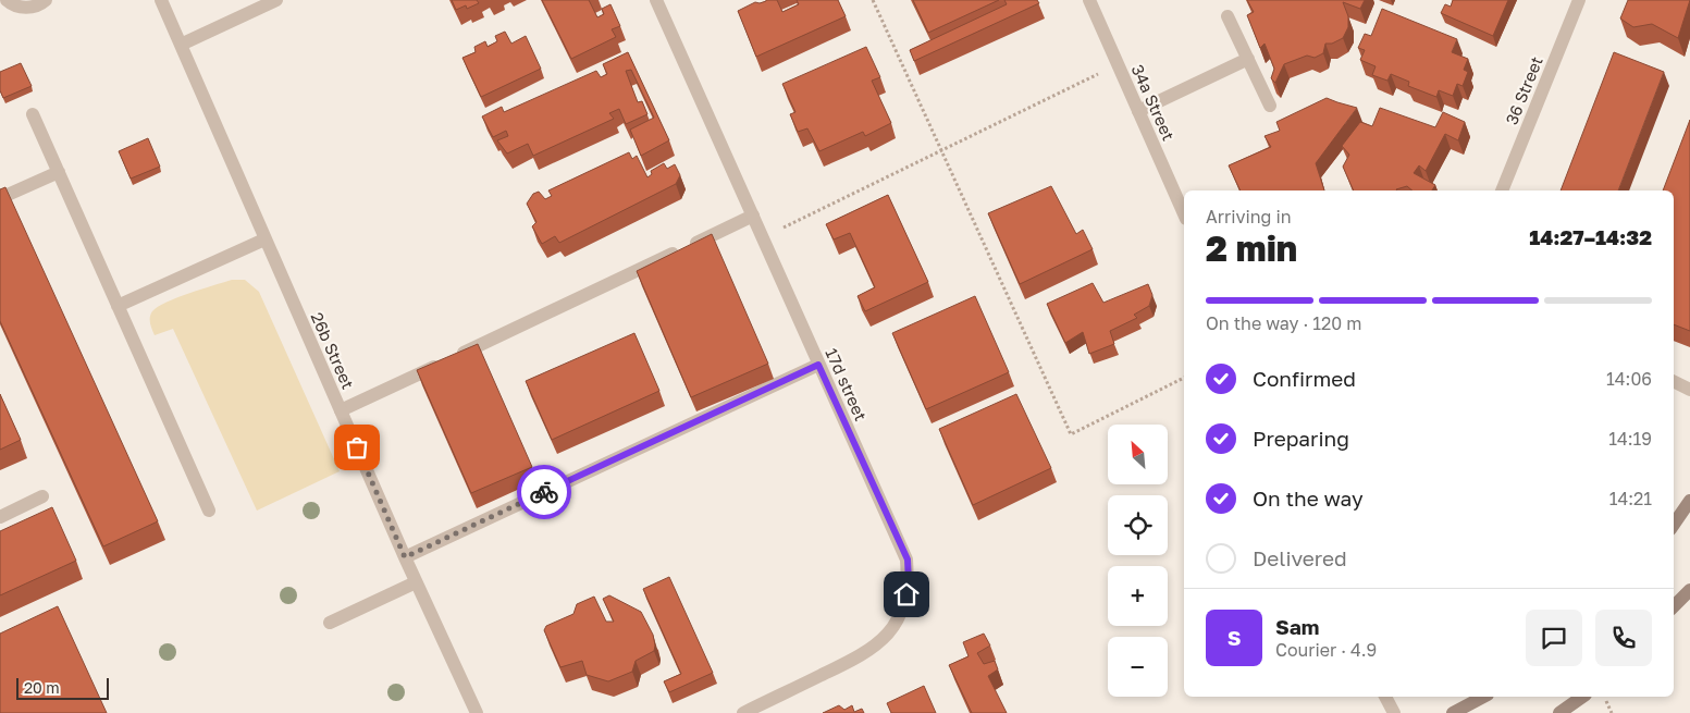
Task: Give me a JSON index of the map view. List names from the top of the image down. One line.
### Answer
{"streets":{"street":["36 Street","34a Street","26b Street","17d street"]},"scale_bar":"20 m","north":"top left","page":{"heading":["2 min","Arriving in","14:27–14:32"],"panel":["Sam","Courier · 4.9"],"bar":"On the way · 120 m","list":[["Confirmed","14:06"],["Preparing","14:19"],["On the way","14:21"],"Delivered"],"map_buttons":["+","−"],"round":"S","scale":"20 m"}}
